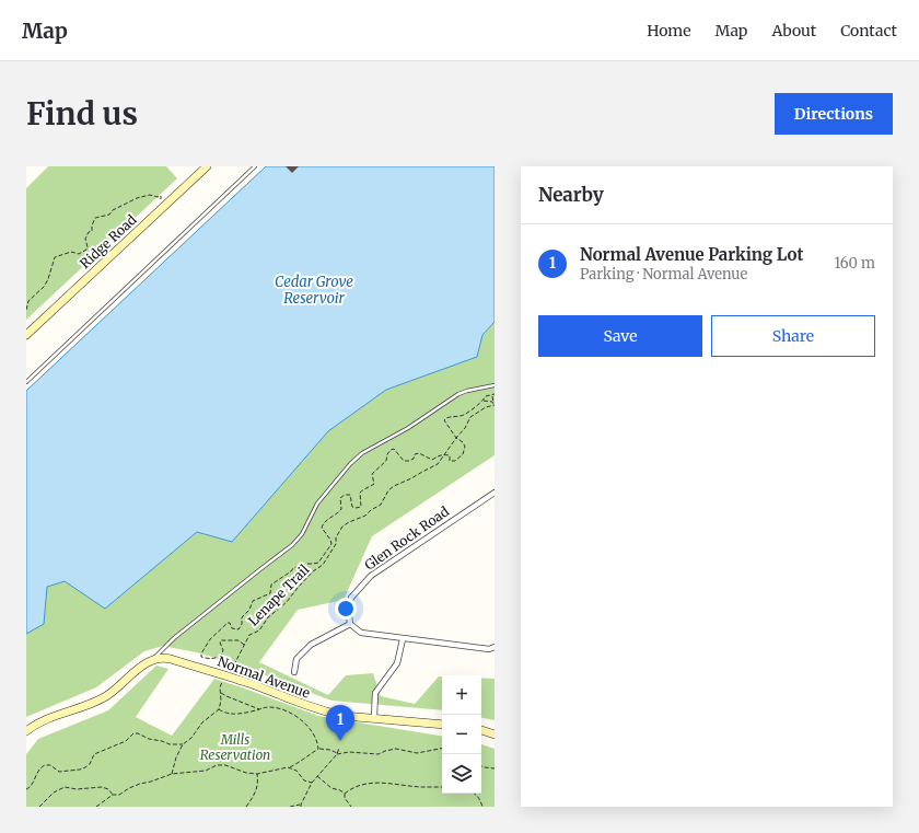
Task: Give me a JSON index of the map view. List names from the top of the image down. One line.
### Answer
{"streets":{"street":["Ridge Road","Glen Rock Road","Normal Avenue"],"path":["Lenape Trail"]},"crossings":[["Lenape Trail","Normal Avenue"]],"water":["Cedar Grove Reservoir"],"parks":["Mills Reservation"],"page":{"header":"Map","nav":["Home","Map","About","Contact"],"buttons":["Directions",["Save","Share"]],"title":"Find us","heading":"Nearby","list":[{"mark":"1","name":"Normal Avenue Parking Lot","note":"Parking · Normal Avenue","value":"160 m"}],"map_buttons":["+","−"],"pins":"1"}}
